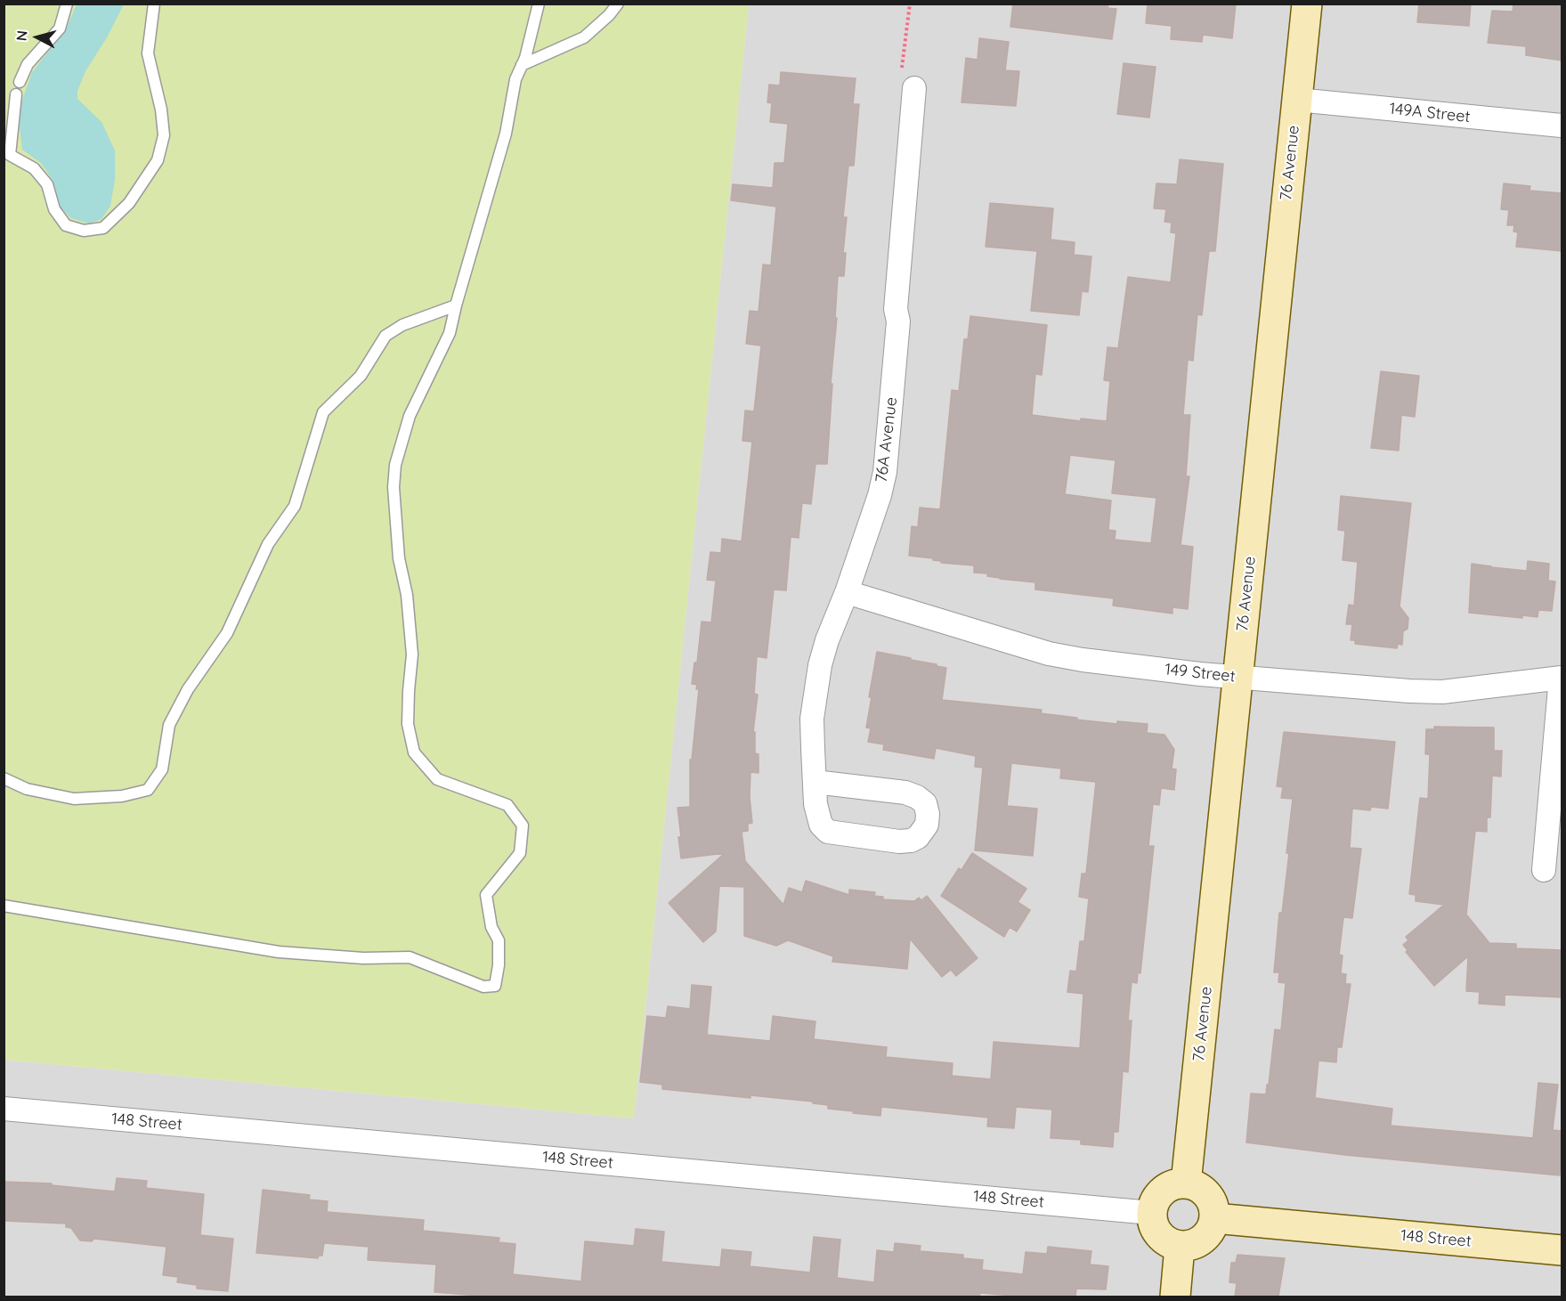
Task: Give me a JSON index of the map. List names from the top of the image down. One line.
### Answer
{"streets":{"street":["149A Street","76 Avenue","76A Avenue","149 Street","148 Street"]},"crossings":[["149A Street","76 Avenue"],["76 Avenue","149 Street"],["76 Avenue","148 Street"],["76A Avenue","149 Street"]],"north":"left"}
